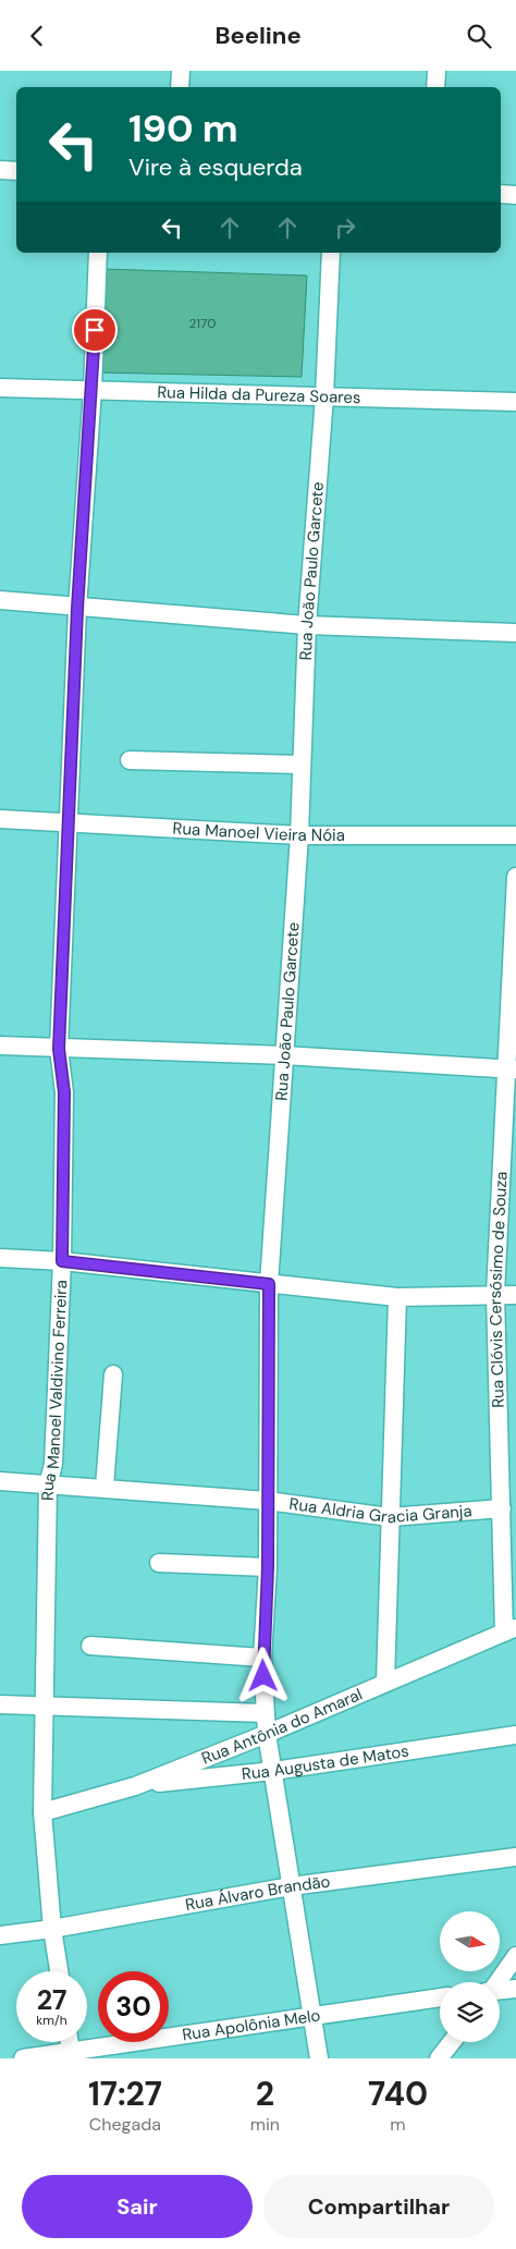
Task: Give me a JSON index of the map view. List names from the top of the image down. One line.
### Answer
{"streets":{"street":["Rua Hilda da Pureza Soares","Rua João Paulo Garcete","Rua Manoel Vieira Nóia","Rua Clóvis Cersósimo de Souza","Rua Manoel Valdivino Ferreira","Rua Aldria Gracia Granja","Rua Antônia do Amaral","Rua Augusta de Matos","Rua Álvaro Brandão","Rua Apolônia Melo"]},"crossings":[["Rua Hilda da Pureza Soares","Rua João Paulo Garcete"],["Rua Hilda da Pureza Soares","Rua Manoel Valdivino Ferreira"],["Rua João Paulo Garcete","Rua Manoel Vieira Nóia"],["Rua João Paulo Garcete","Rua Aldria Gracia Granja"],["Rua João Paulo Garcete","Rua Antônia do Amaral"],["Rua João Paulo Garcete","Rua Augusta de Matos"],["Rua João Paulo Garcete","Rua Álvaro Brandão"],["Rua João Paulo Garcete","Rua Apolônia Melo"],["Rua Manoel Vieira Nóia","Rua Manoel Valdivino Ferreira"],["Rua Clóvis Cersósimo de Souza","Rua Aldria Gracia Granja"],["Rua Clóvis Cersósimo de Souza","Rua Antônia do Amaral"],["Rua Manoel Valdivino Ferreira","Rua Aldria Gracia Granja"],["Rua Manoel Valdivino Ferreira","Rua Antônia do Amaral"],["Rua Manoel Valdivino Ferreira","Rua Álvaro Brandão"],["Rua Antônia do Amaral","Rua Augusta de Matos"]],"house_numbers":["2170"],"north":"right","page":{"header":"Beeline","turn":["190 m","Vire à esquerda"],"speed":"27 km/h","limit":"30","eta":["17:27","Chegada","2","min","740","m"],"buttons":["Sair","Compartilhar"]}}
